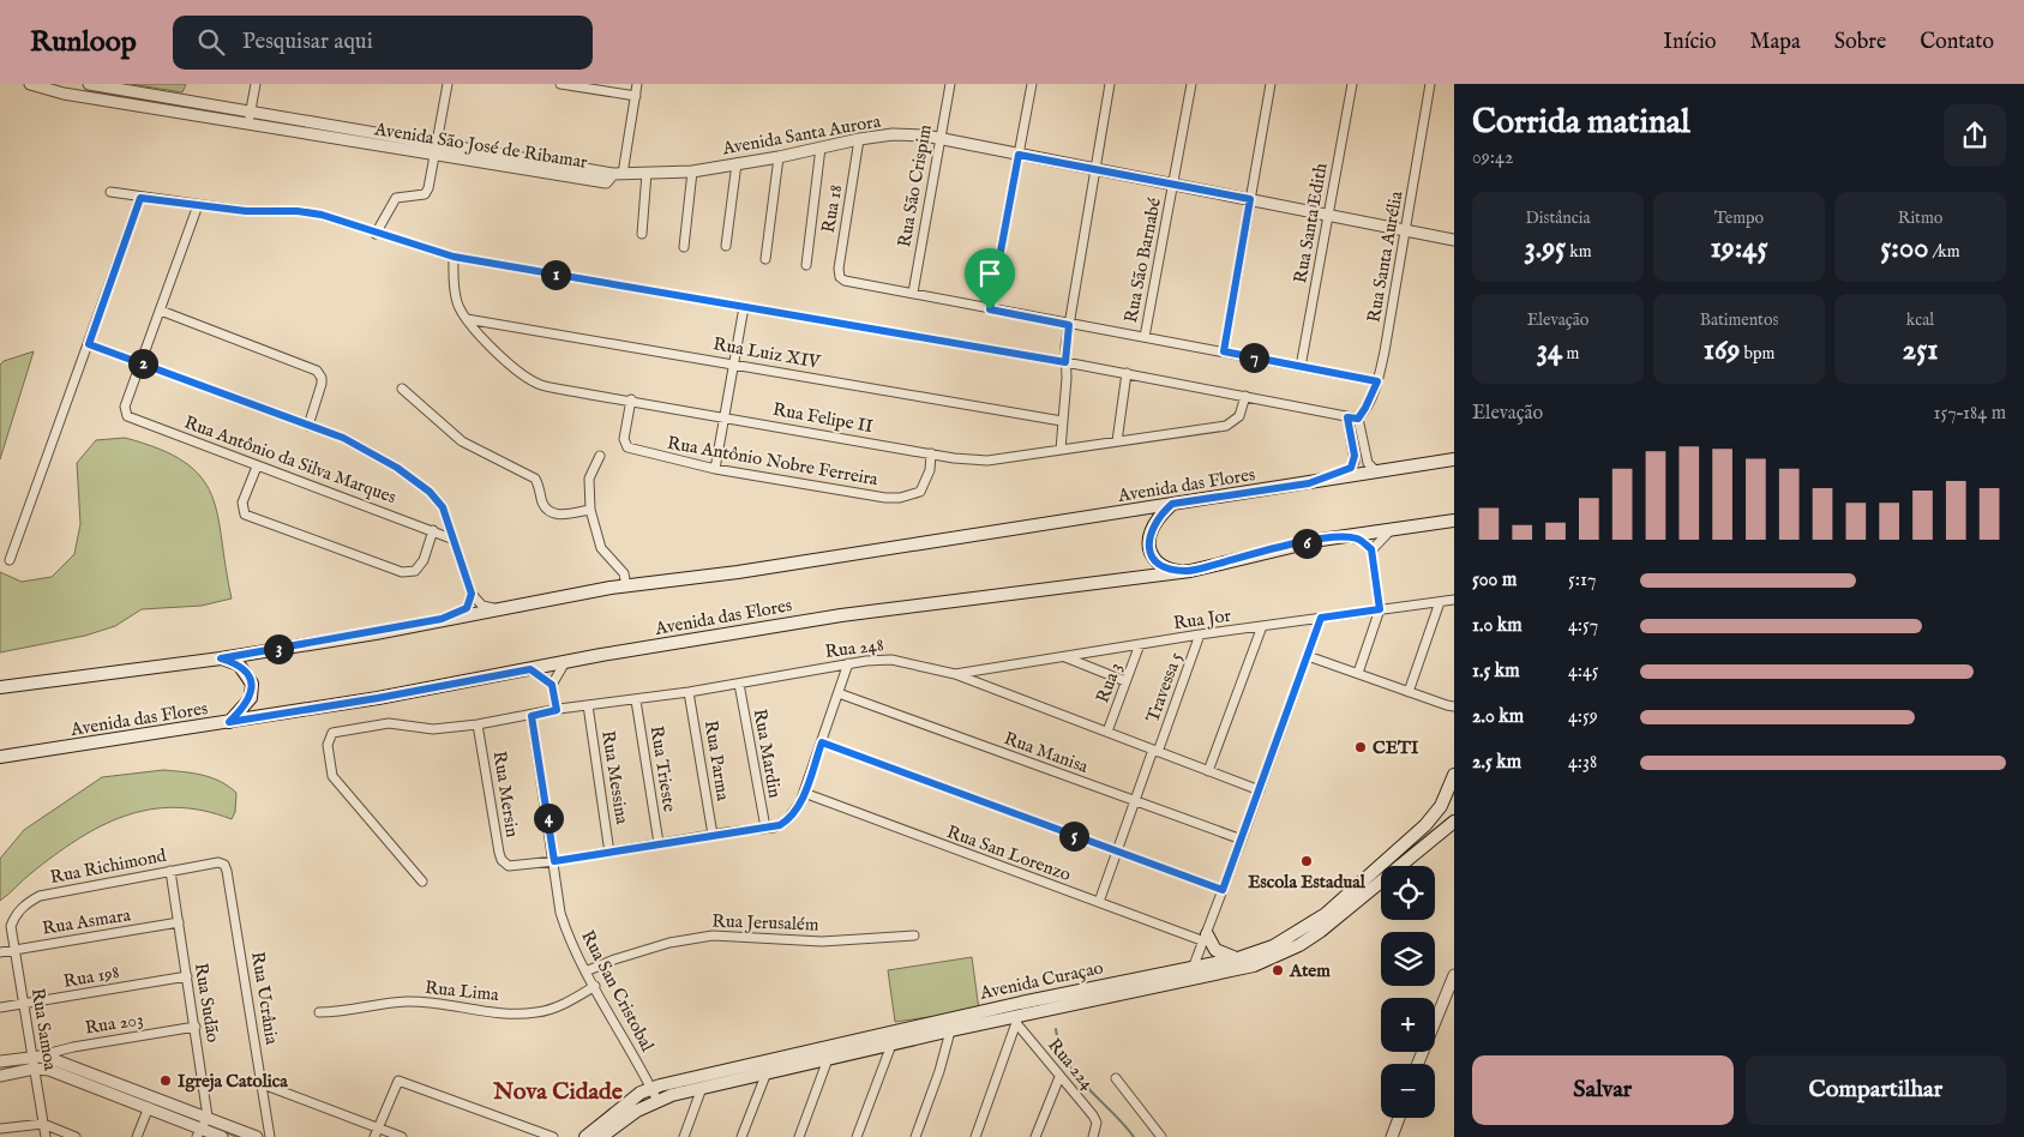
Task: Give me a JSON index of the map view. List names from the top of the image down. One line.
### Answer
{"streets":{"main road":["Avenida das Flores","Avenida Curaçao"],"street":["Avenida Santa Aurora","Avenida São José de Ribamar","Rua São Crispim","Rua 18","Rua Santa Edith","Rua Santa Aurélia","Rua São Barnabé","Rua Luiz XIV","Rua Felipe II","Rua Antônio da Silva Marques","Rua Antônio Nobre Ferreira","Rua Jor","Rua 248","Rua 3","Travessa 5","Rua Manisa","Rua Mardin","Rua Parma","Rua Trieste","Rua Messina","Rua Mersin","Rua San Lorenzo","Rua Richimond","Rua Asmara","Rua Jerusalém","Rua 198","Rua Lima","Rua San Cristobal","Rua Ucrânia","Rua Sudão","Rua 203","Rua Samoa","Rua 224"]},"crossings":[["Avenida Santa Aurora","Avenida São José de Ribamar"],["Avenida Santa Aurora","Rua São Crispim"],["Avenida Santa Aurora","Rua 18"],["Avenida Santa Aurora","Rua Santa Edith"],["Avenida Santa Aurora","Rua Santa Aurélia"],["Avenida Santa Aurora","Rua São Barnabé"],["Rua São Crispim","Rua 18"],["Rua Luiz XIV","Rua Felipe II"],["Rua Felipe II","Rua Antônio Nobre Ferreira"],["Rua Jor","Rua 248"],["Rua Jor","Rua 3"],["Rua Jor","Travessa 5"],["Rua 248","Rua 3"],["Rua 248","Travessa 5"],["Rua 248","Rua Mardin"],["Rua 248","Rua Parma"],["Rua 248","Rua Trieste"],["Rua 248","Rua Messina"],["Rua 248","Rua Mersin"],["Rua 248","Rua San Cristobal"],["Travessa 5","Rua Manisa"],["Travessa 5","Rua San Lorenzo"],["Rua Mersin","Rua San Cristobal"],["Rua Richimond","Rua Ucrânia"],["Rua Richimond","Rua Sudão"],["Rua Richimond","Rua Samoa"],["Rua Asmara","Rua Sudão"],["Rua Asmara","Rua Samoa"],["Rua Jerusalém","Rua San Cristobal"],["Rua 198","Rua Sudão"],["Rua 198","Rua Samoa"],["Avenida Curaçao","Rua San Cristobal"],["Avenida Curaçao","Rua 224"],["Rua Lima","Rua San Cristobal"],["Rua Sudão","Rua 203"],["Rua 203","Rua Samoa"]],"districts":["Nova Cidade"],"places":["CETI","Escola Estadual","Atem","Igreja Catolica"],"page":{"header":"Runloop","search":"Pesquisar aqui","nav":["Início","Mapa","Sobre","Contato"],"heading":["Corrida matinal","09:42"],"stats":[["Distância","3.95 km"],["Tempo","19:45"],["Ritmo","5:00 /km"],["Elevação","34 m"],["Batimentos","169 bpm"],["kcal","251"]],"pins":["1","7","2","6","3","4","5"],"chart":["Elevação","157–184 m"],"list":[{"name":"500 m","note":"5:17"},{"name":"1.0 km","note":"4:57"},{"name":"1.5 km","note":"4:45"},{"name":"2.0 km","note":"4:59"},{"name":"2.5 km","note":"4:38"}],"map_buttons":["+","−"],"buttons":["Salvar","Compartilhar"]}}
